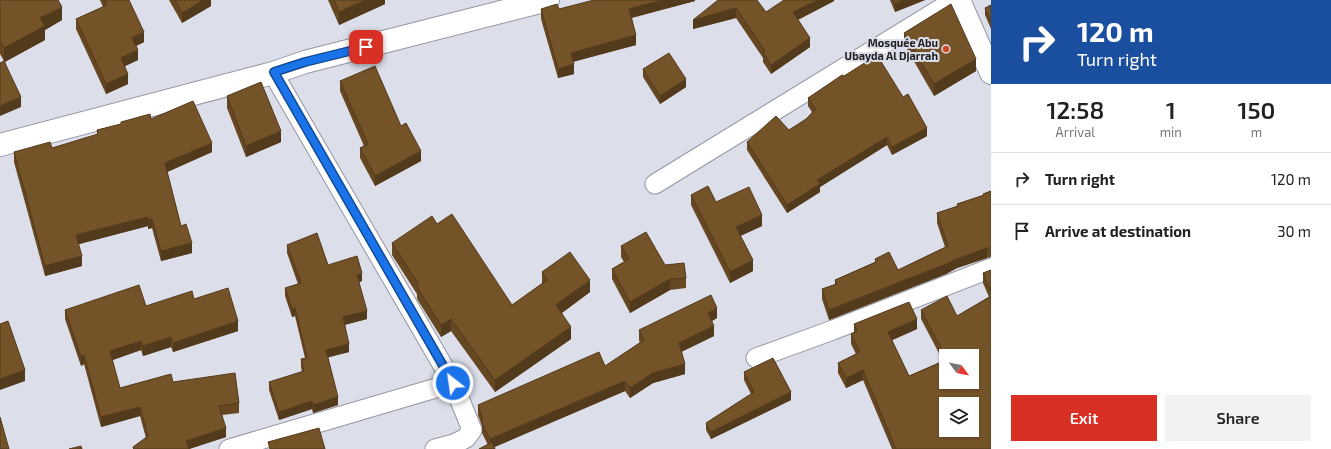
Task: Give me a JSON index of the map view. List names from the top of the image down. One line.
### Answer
{"places":["Mosquée Abu Ubayda Al Djarrah"],"north":"bottom right","page":{"turn":["120 m","Turn right"],"eta":["12:58","Arrival","1","min","150","m"],"list":[{"name":"Turn right","value":"120 m"},{"name":"Arrive at destination","value":"30 m"}],"buttons":["Exit","Share"]}}
